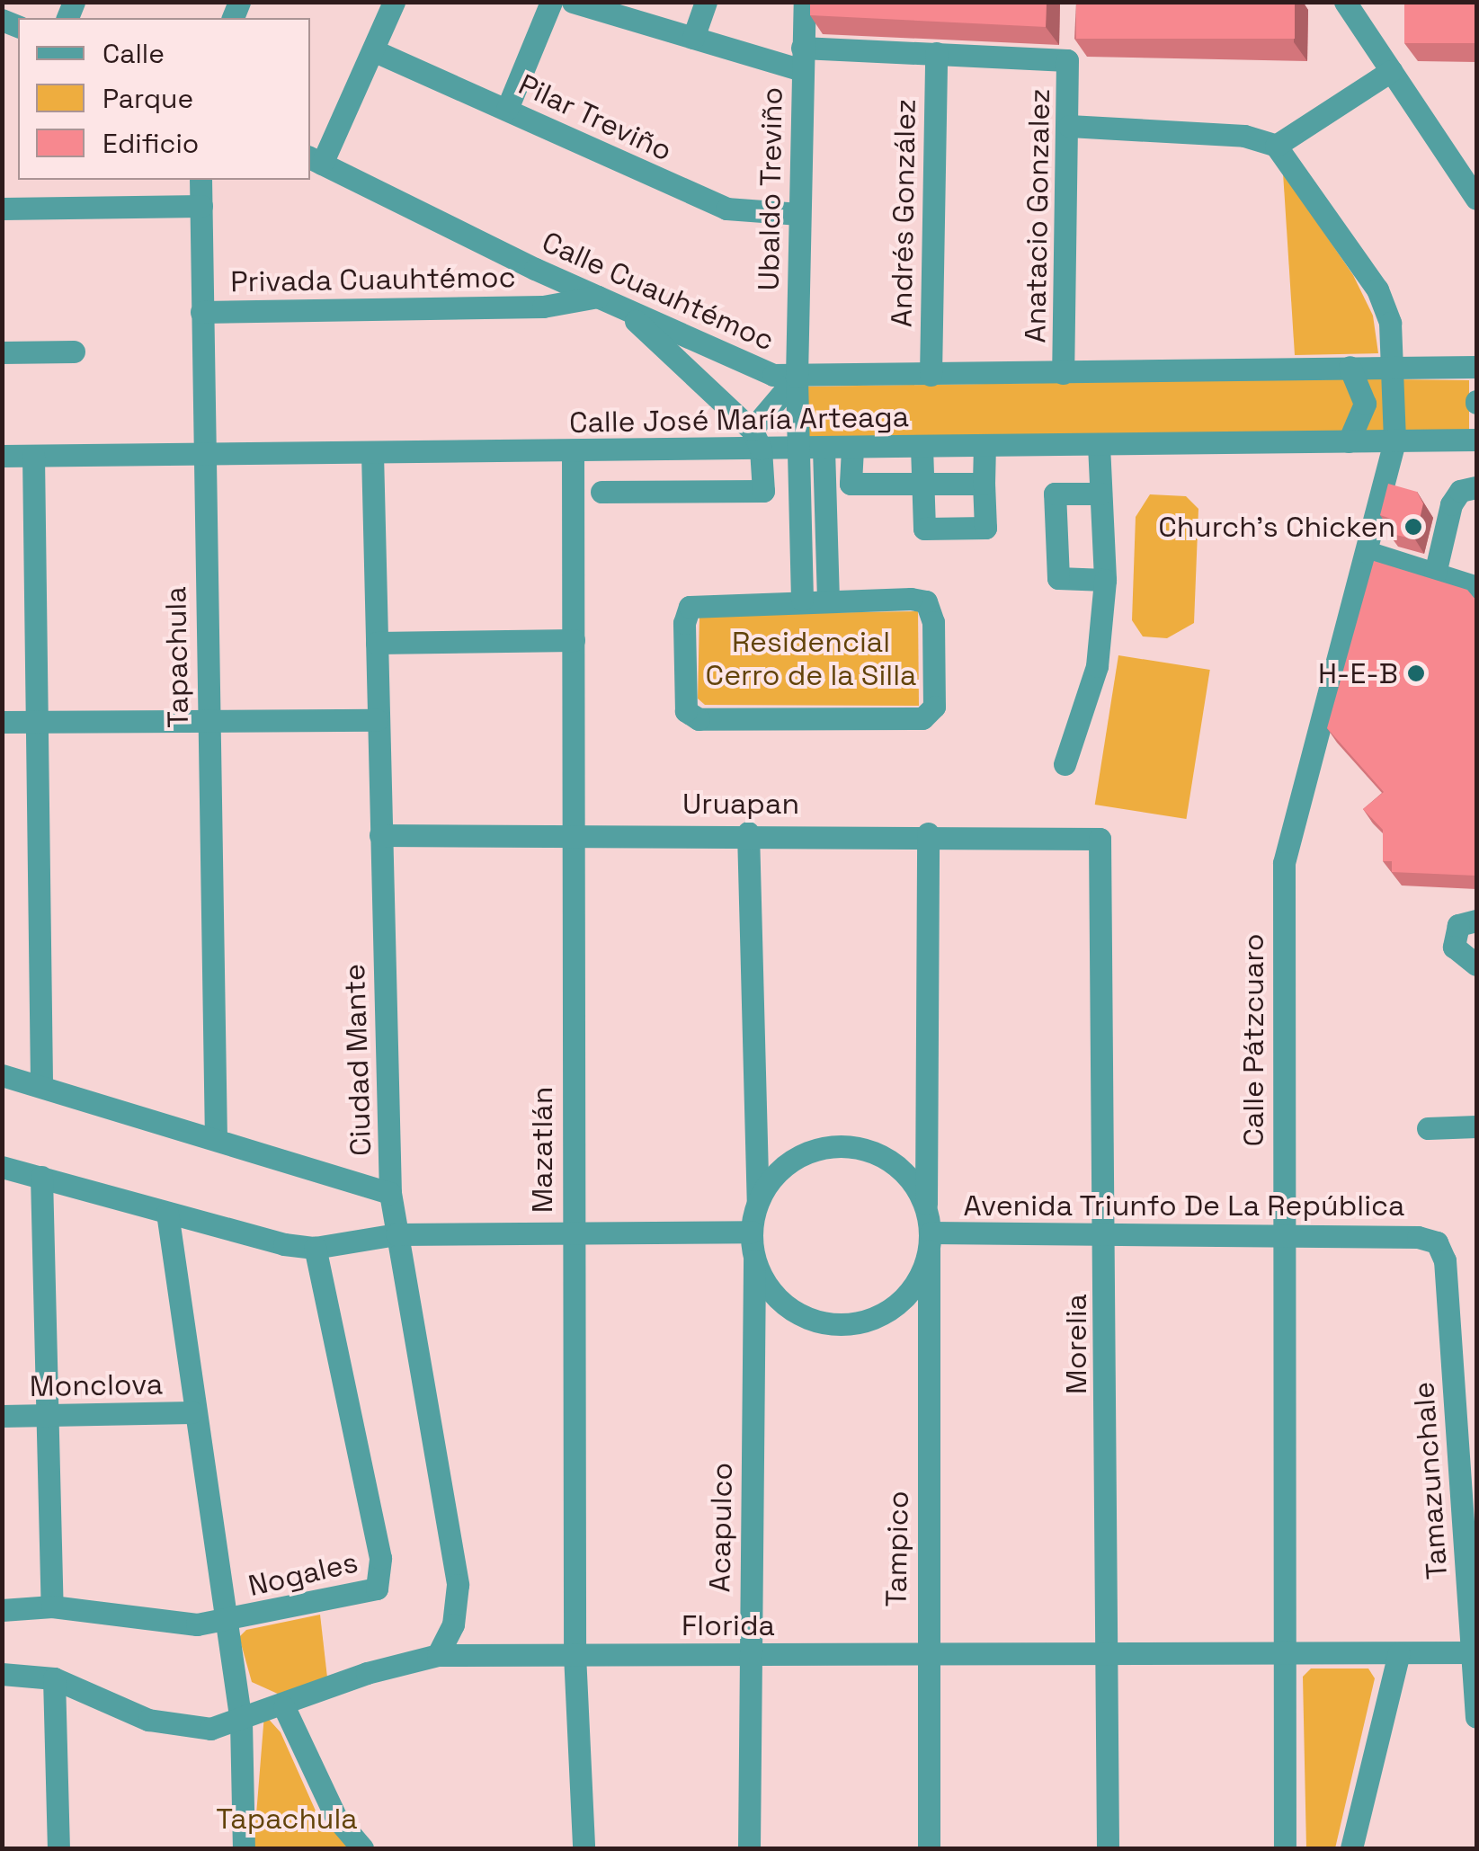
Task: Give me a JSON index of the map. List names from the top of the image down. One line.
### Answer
{"streets":{"street":["Pilar Treviño","Ubaldo Treviño","Andrés González","Anatacio Gonzalez","Privada Cuauhtémoc","Calle Cuauhtémoc","Calle José María Arteaga","Tapachula","Uruapan","Calle Pátzcuaro","Ciudad Mante","Mazatlán","Avenida Triunfo De La República","Morelia","Monclova","Tamazunchale","Acapulco","Tampico","Nogales","Florida"]},"crossings":[["Pilar Treviño","Ubaldo Treviño"],["Ubaldo Treviño","Calle Cuauhtémoc"],["Ubaldo Treviño","Calle José María Arteaga"],["Andrés González","Anatacio Gonzalez"],["Andrés González","Calle Cuauhtémoc"],["Anatacio Gonzalez","Calle Cuauhtémoc"],["Privada Cuauhtémoc","Calle Cuauhtémoc"],["Privada Cuauhtémoc","Tapachula"],["Calle José María Arteaga","Tapachula"],["Calle José María Arteaga","Calle Pátzcuaro"],["Calle José María Arteaga","Ciudad Mante"],["Calle José María Arteaga","Mazatlán"],["Uruapan","Ciudad Mante"],["Uruapan","Mazatlán"],["Uruapan","Morelia"],["Calle Pátzcuaro","Avenida Triunfo De La República"],["Calle Pátzcuaro","Florida"],["Ciudad Mante","Florida"],["Mazatlán","Florida"],["Avenida Triunfo De La República","Morelia"],["Avenida Triunfo De La República","Tamazunchale"],["Avenida Triunfo De La República","Acapulco"],["Avenida Triunfo De La República","Tampico"],["Morelia","Florida"],["Tamazunchale","Florida"],["Acapulco","Tampico"],["Acapulco","Florida"],["Tampico","Florida"]],"parks":["Residencial Cerro de la Silla","Tapachula"],"places":["Church's Chicken","H-E-B"],"legend":["Calle","Parque","Edificio"]}
